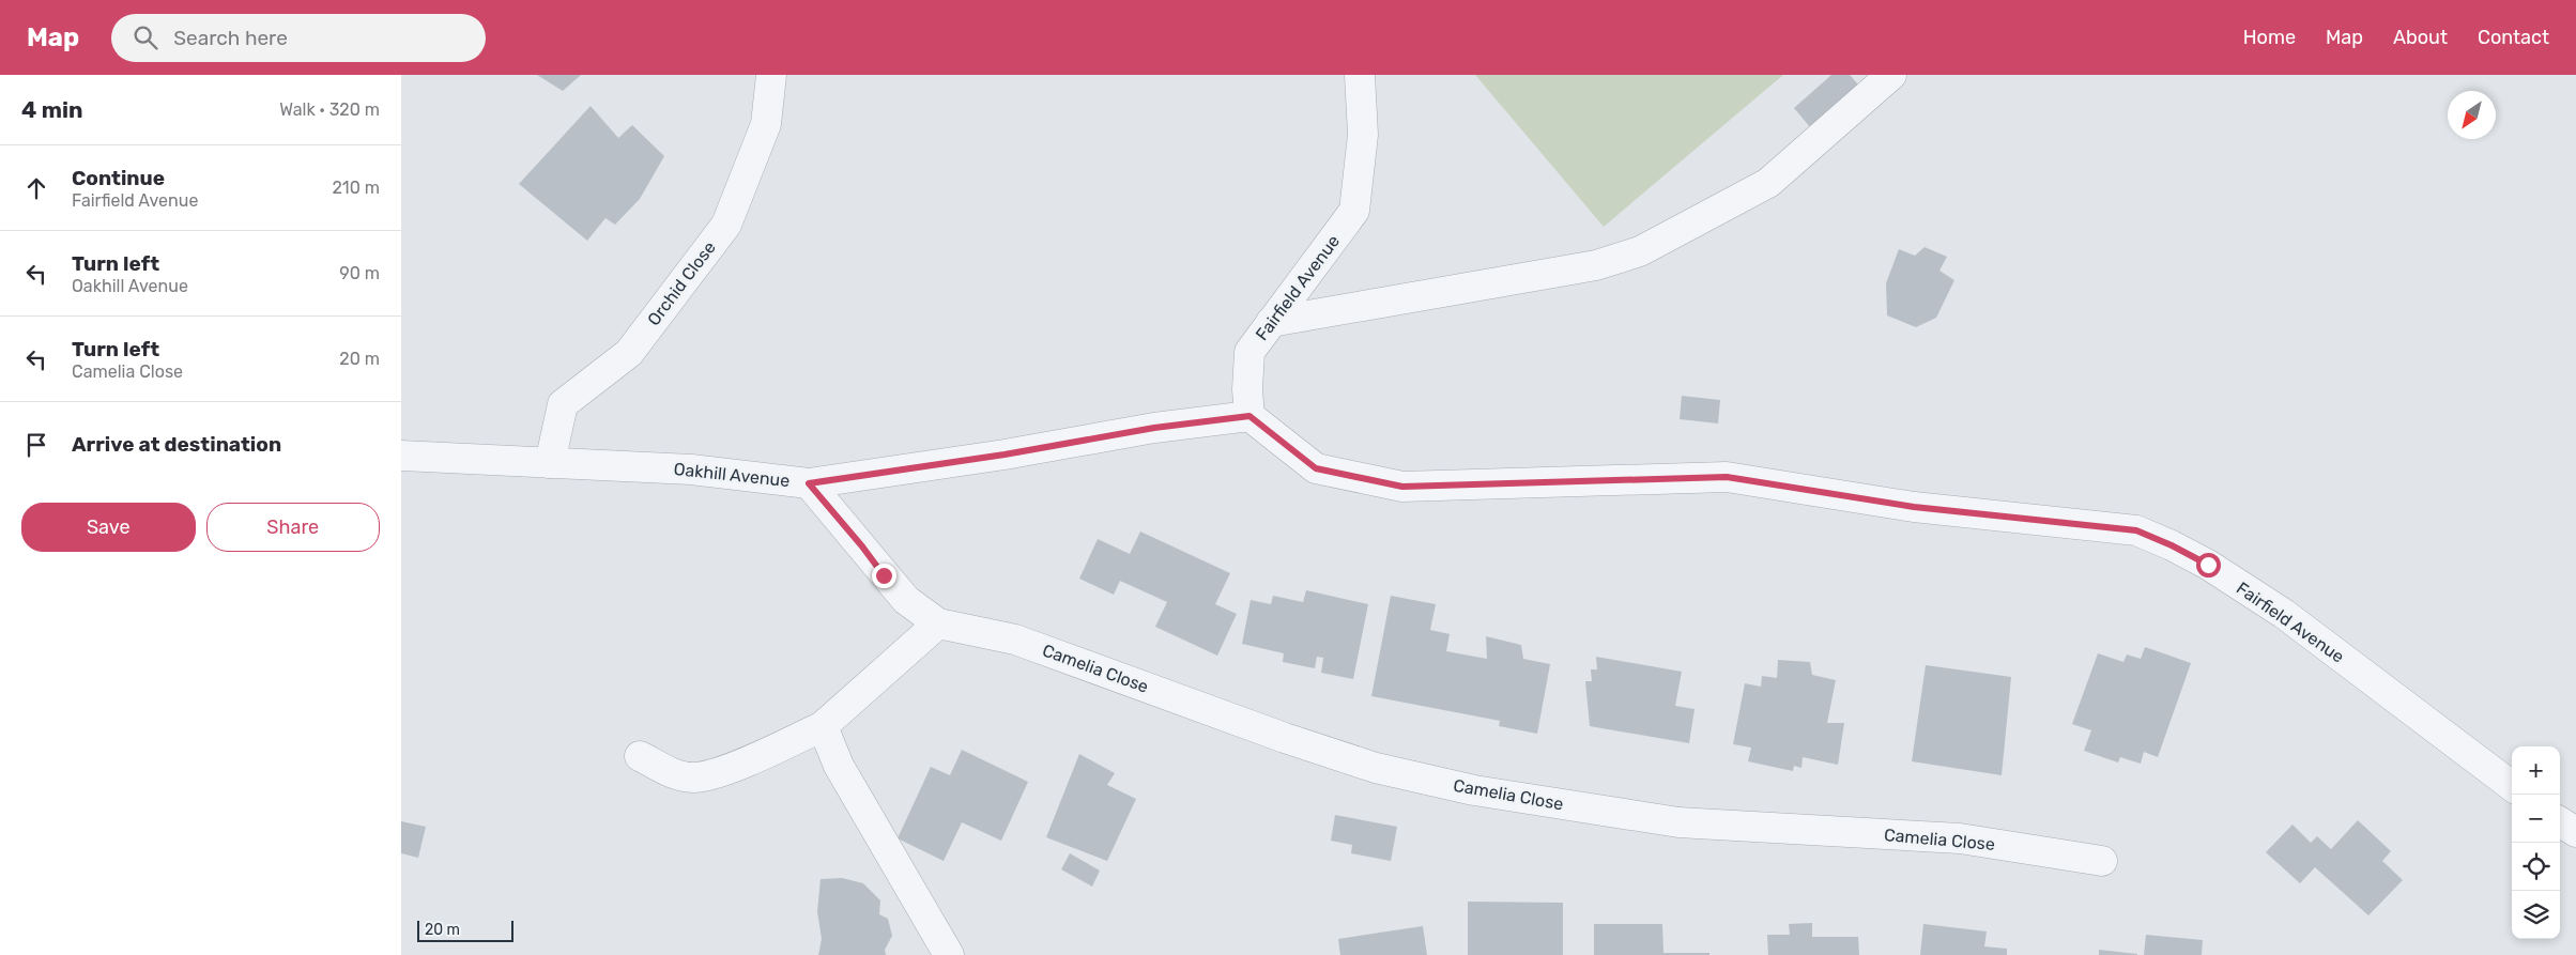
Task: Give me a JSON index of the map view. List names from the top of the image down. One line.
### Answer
{"streets":{"street":["Orchid Close","Fairfield Avenue","Oakhill Avenue","Camelia Close"]},"crossings":[["Orchid Close","Oakhill Avenue"],["Fairfield Avenue","Oakhill Avenue"],["Oakhill Avenue","Camelia Close"]],"scale_bar":"20 m","north":"bottom left","page":{"header":"Map","search":"Search here","nav":["Home","Map","About","Contact"],"heading":["4 min","Walk · 320 m"],"list":[["Continue","Fairfield Avenue","210 m"],["Turn left","Oakhill Avenue","90 m"],["Turn left","Camelia Close","20 m"],"Arrive at destination"],"buttons":["Save","Share"],"map_buttons":["+","−"],"scale":"20 m"}}
